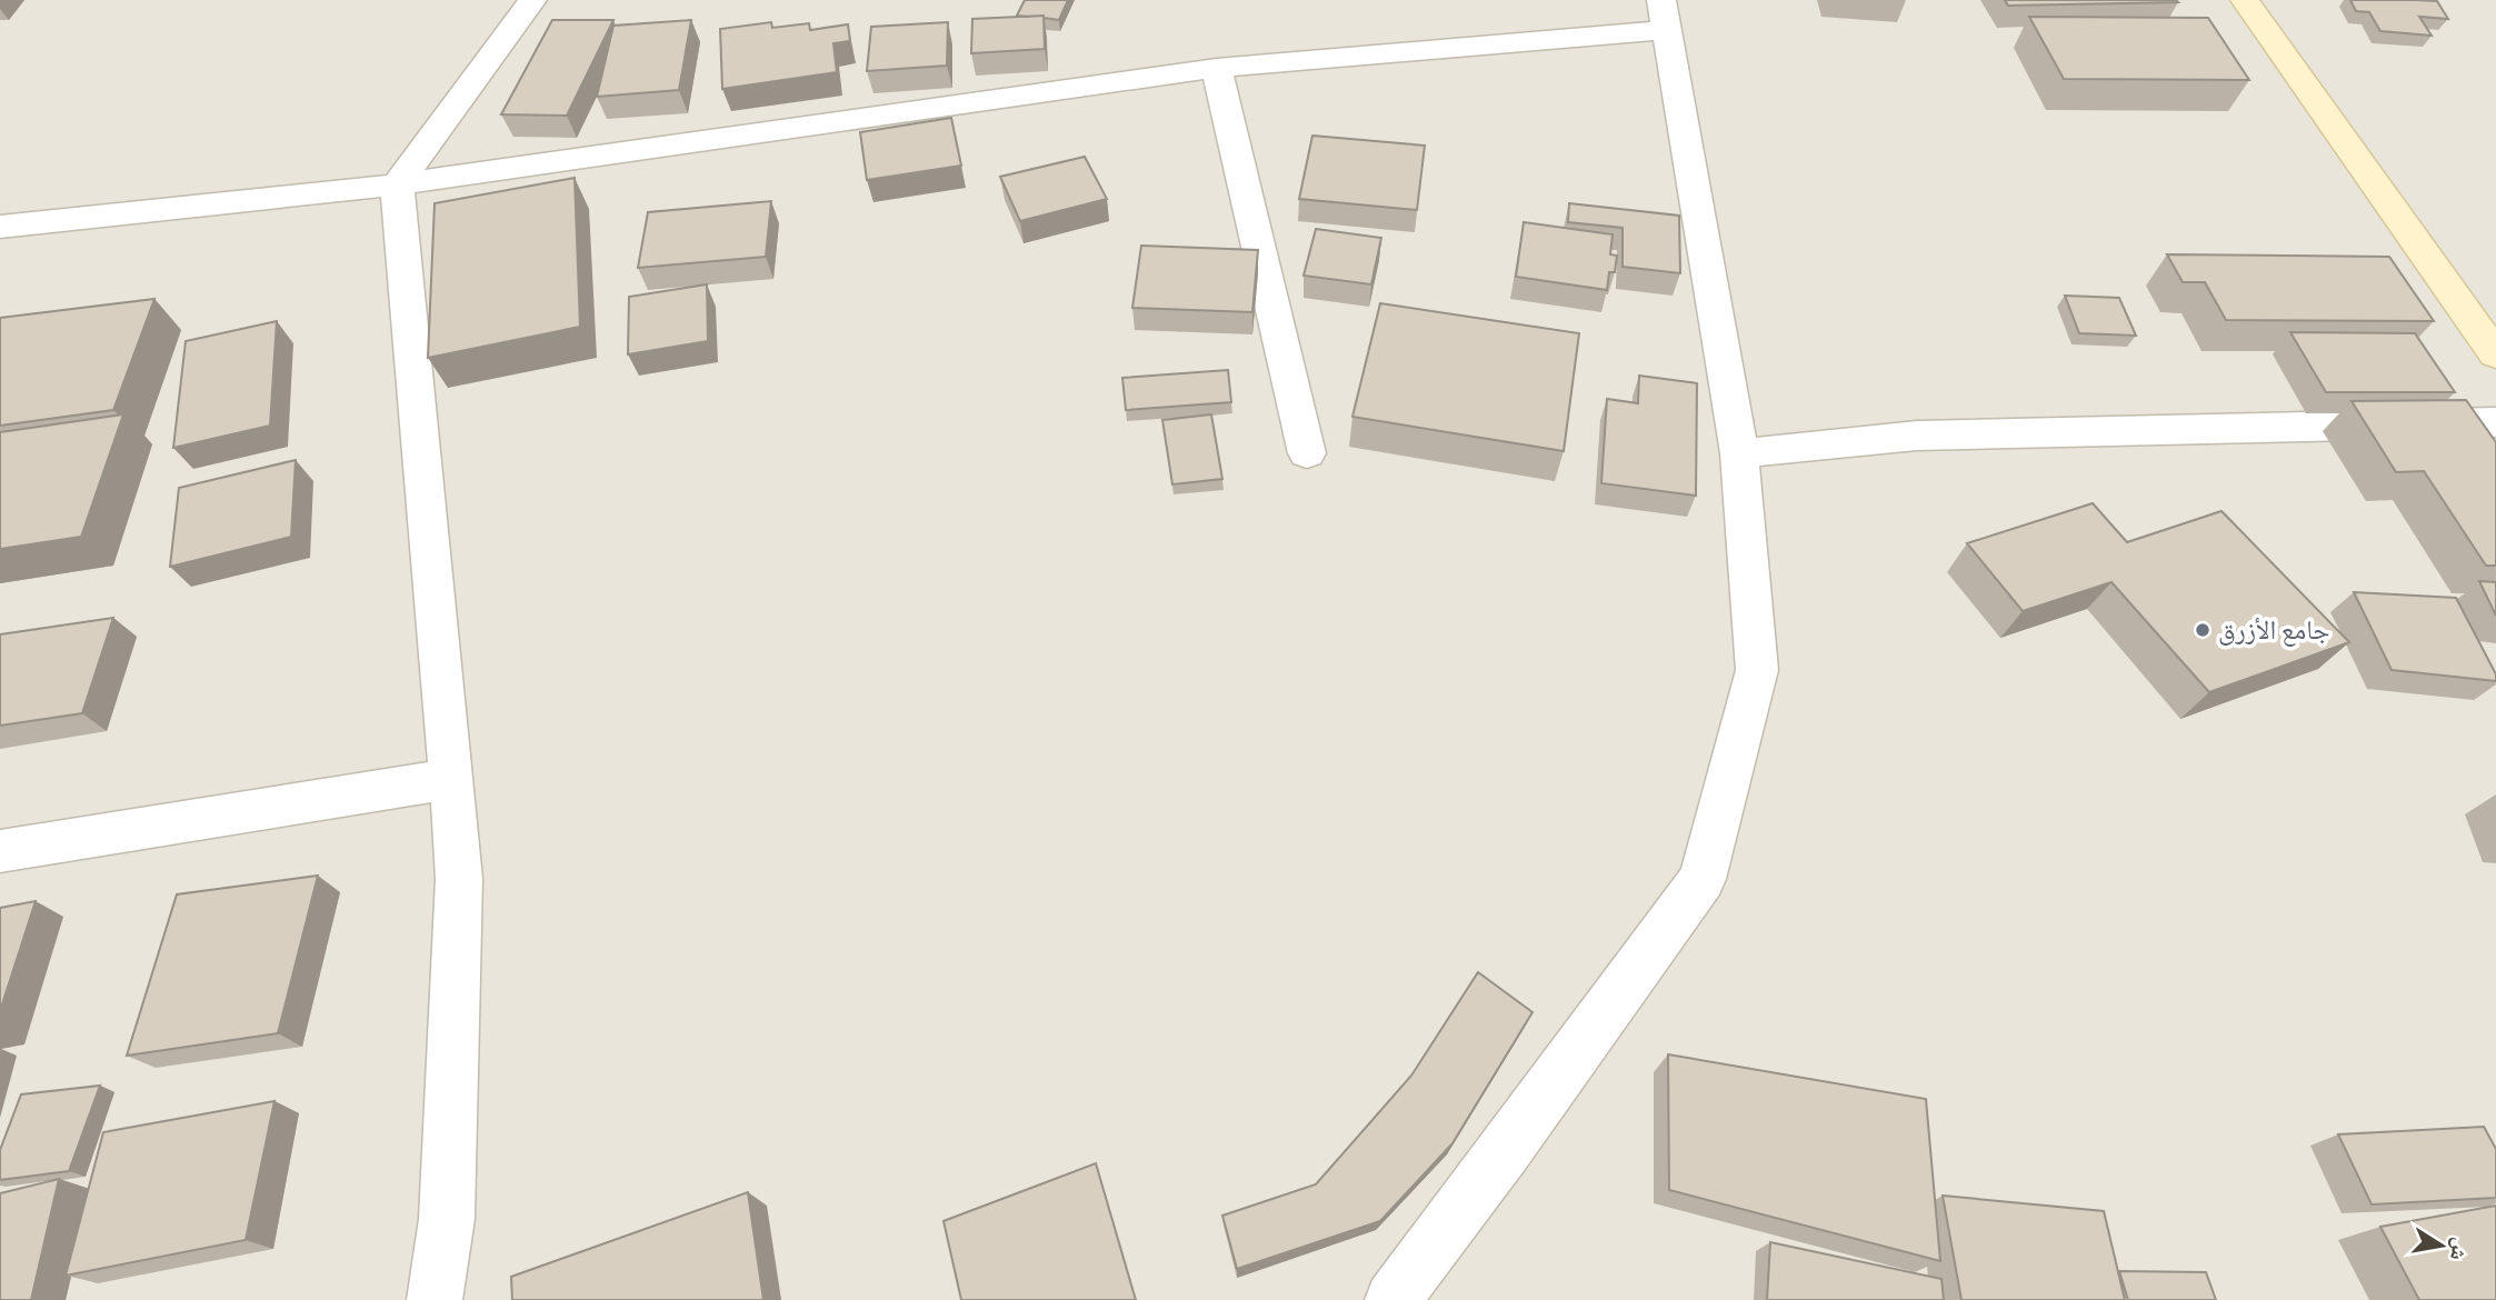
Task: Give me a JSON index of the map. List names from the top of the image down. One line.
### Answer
{"places":["جامع الأزرق"],"north":"right"}
